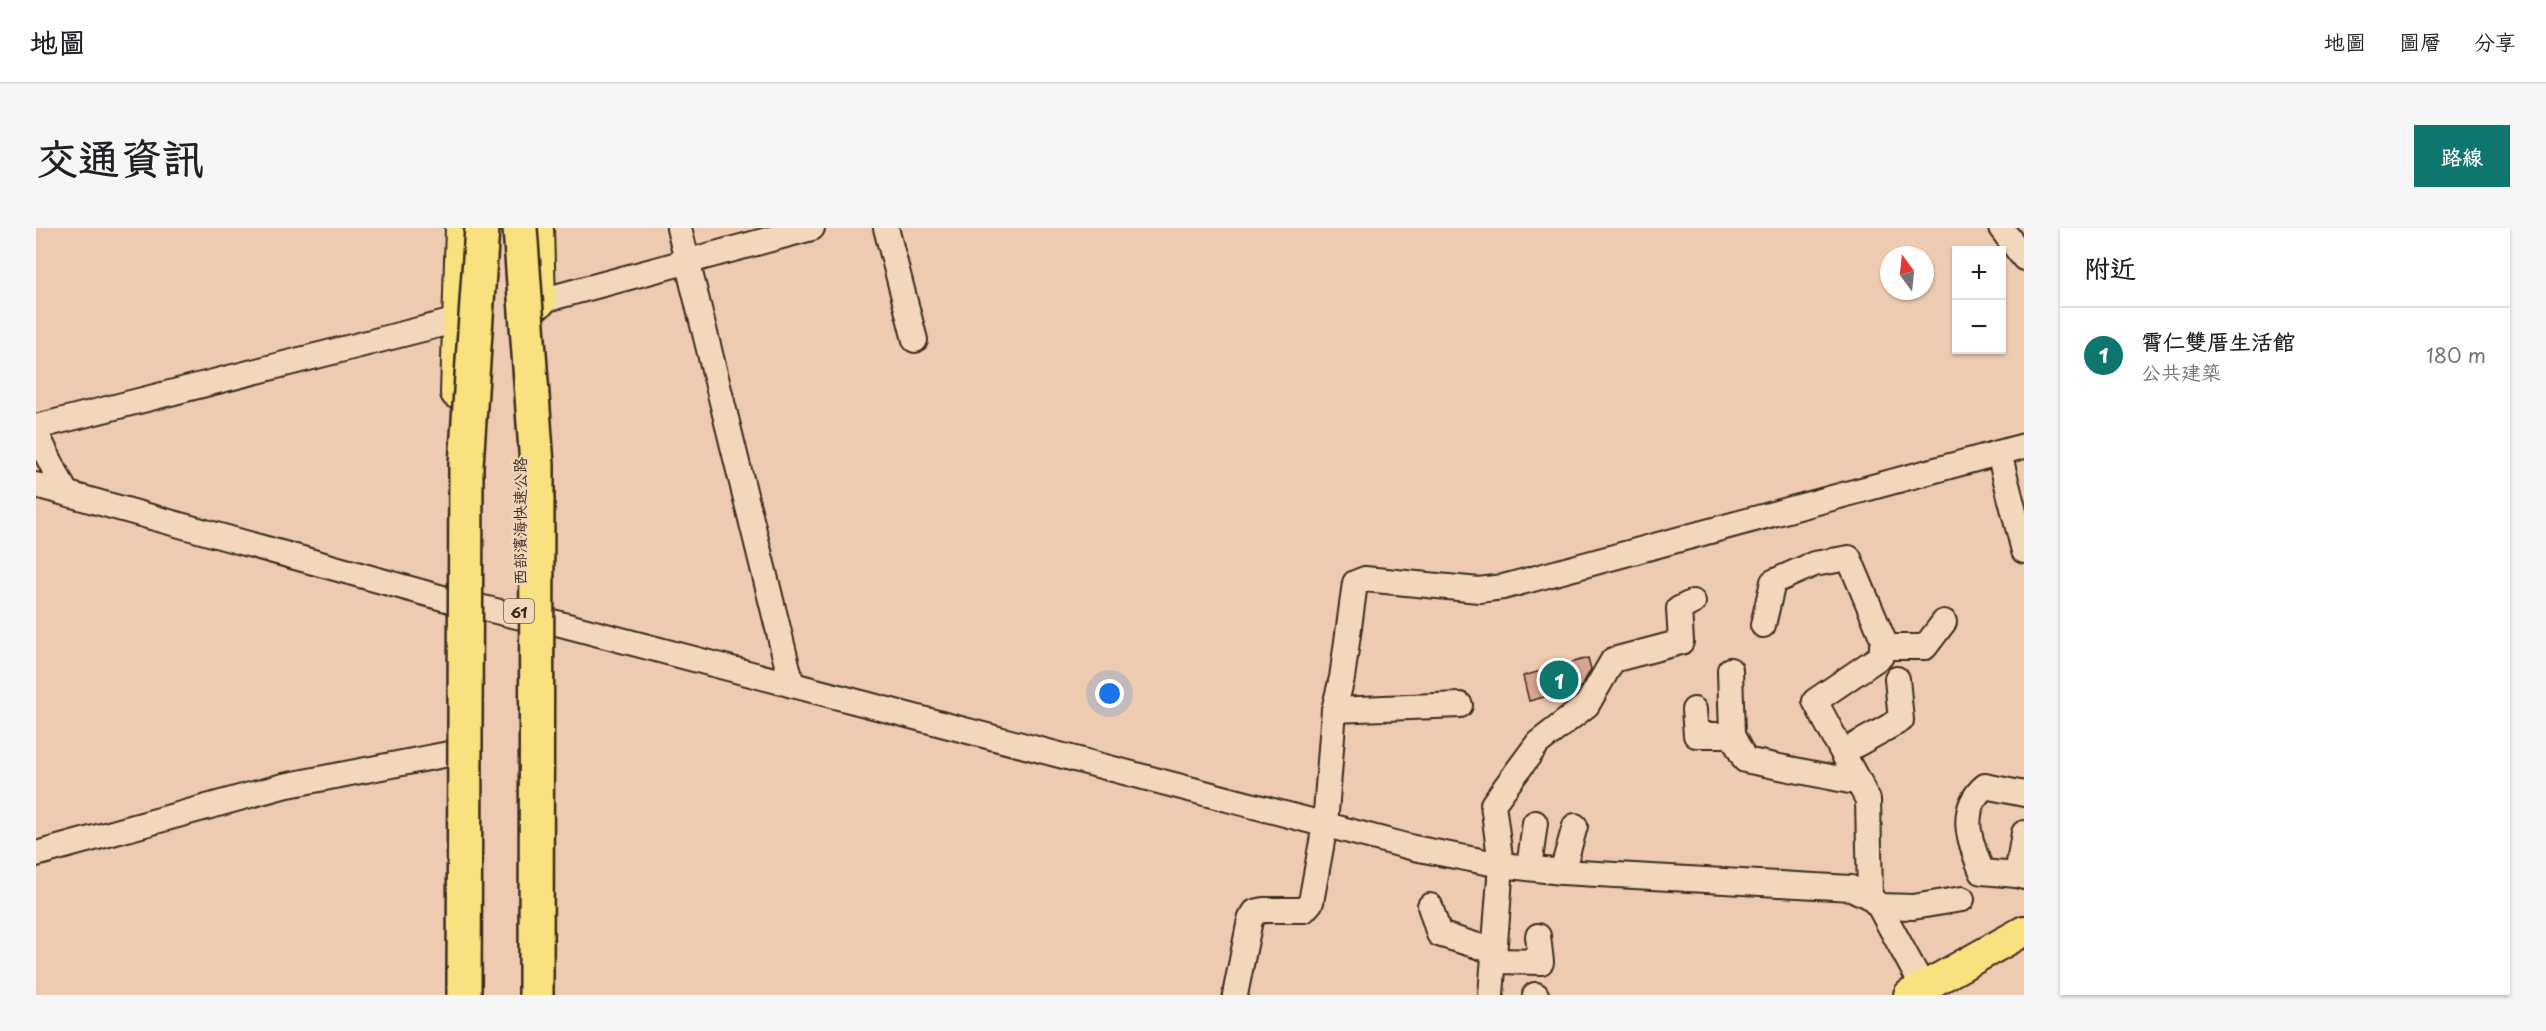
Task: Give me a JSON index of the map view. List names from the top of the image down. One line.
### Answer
{"streets":{"highway":["西部濱海快速公路","61"]},"north":"top","page":{"header":"地圖","nav":["地圖","圖層","分享"],"title":"交通資訊","buttons":"路線","heading":"附近","map_buttons":["+","−"],"list":[{"mark":"1","name":"霄仁雙厝生活館","note":"公共建築","value":"180 m"}],"pins":"1"}}
